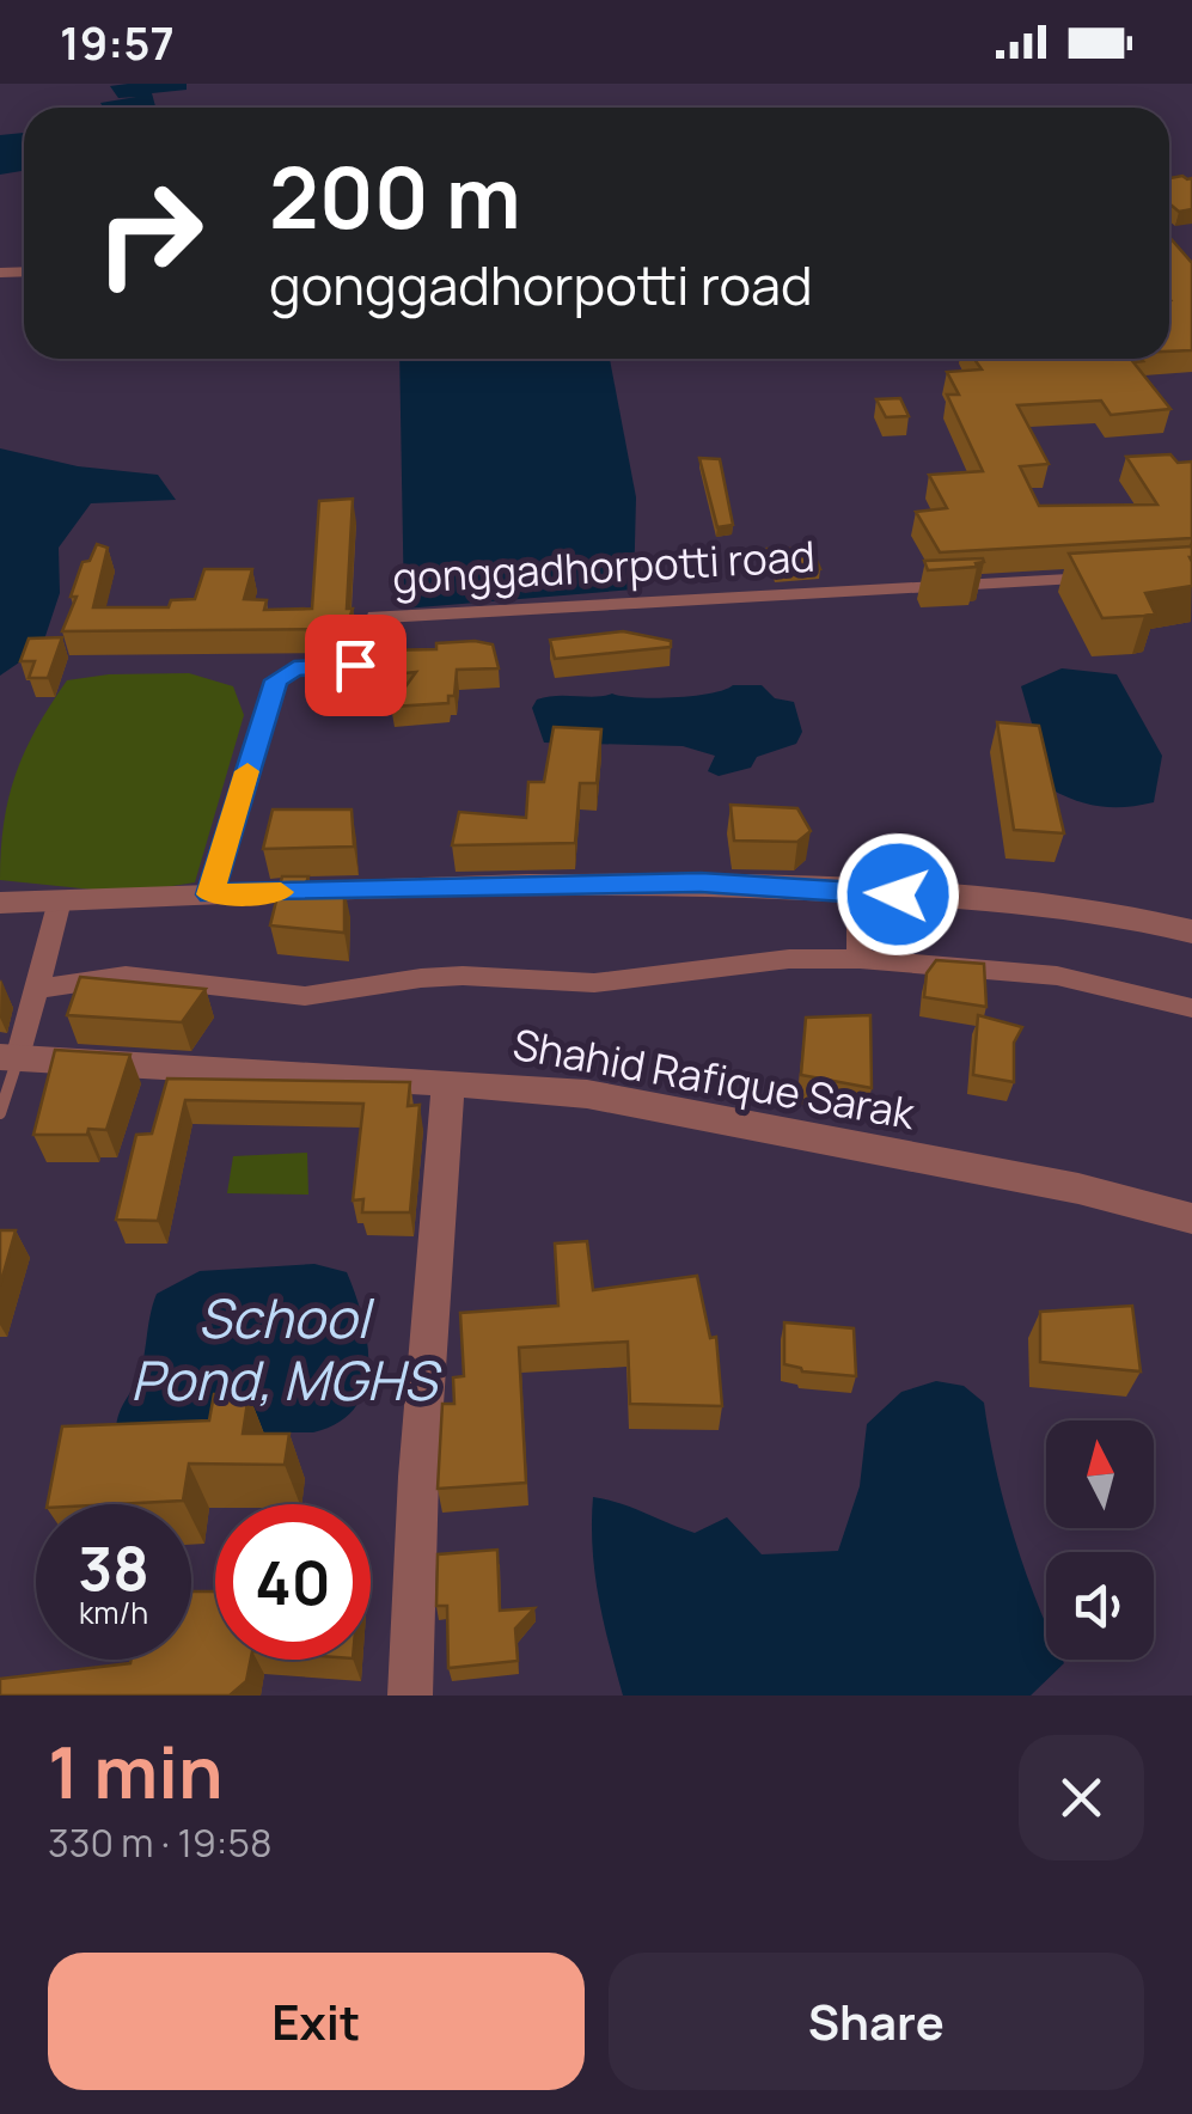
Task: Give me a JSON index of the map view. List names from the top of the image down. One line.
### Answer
{"streets":{"street":["gonggadhorpotti road","Shahid Rafique Sarak"]},"water":["School Pond, MGHS"],"north":"top","page":{"status":"19:57","turn":["200 m","gonggadhorpotti road"],"speed":"38 km/h","limit":"40","heading":["1 min","330 m · 19:58"],"buttons":["Exit","Share"]}}
